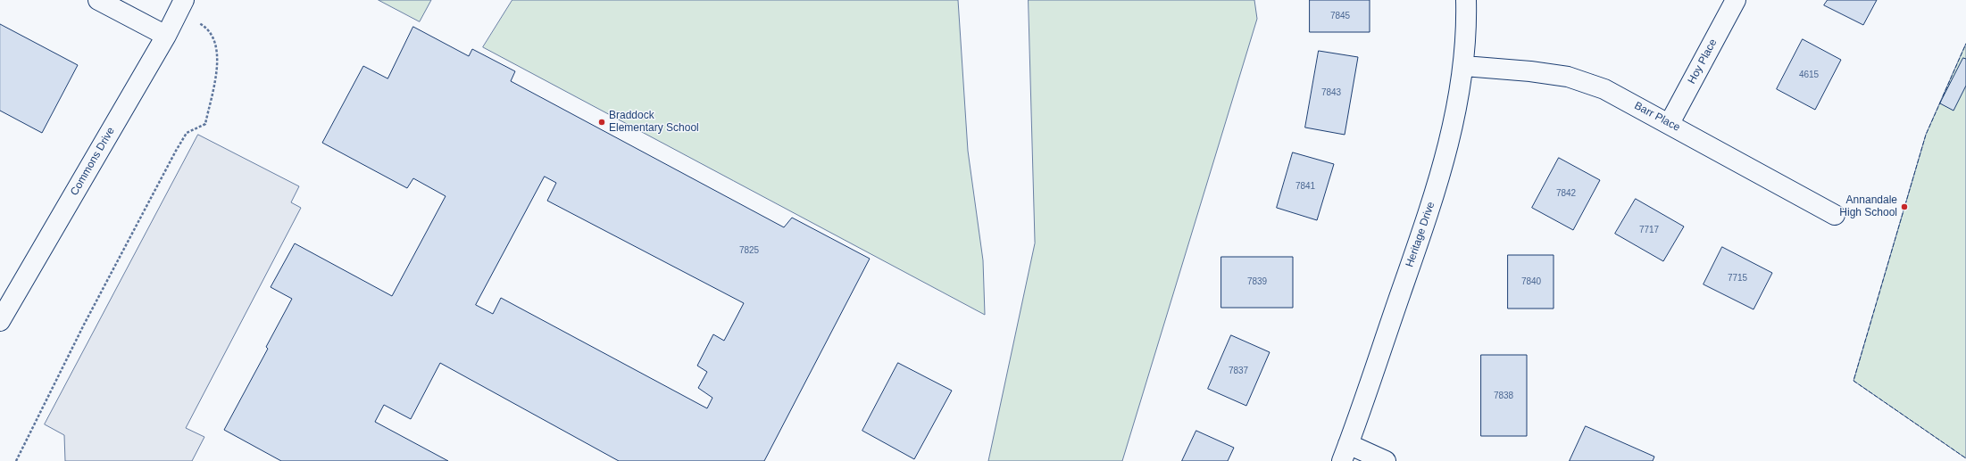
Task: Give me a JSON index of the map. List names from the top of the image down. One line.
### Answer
{"streets":{"street":["Hoy Place","Barr Place","Commons Drive","Heritage Drive"]},"crossings":[["Hoy Place","Barr Place"],["Barr Place","Heritage Drive"]],"places":["Braddock Elementary School","Annandale High School"],"house_numbers":["7845","4615","7843","7841","7842","7717","7825","7715","7839","7840","7837","7838"]}
